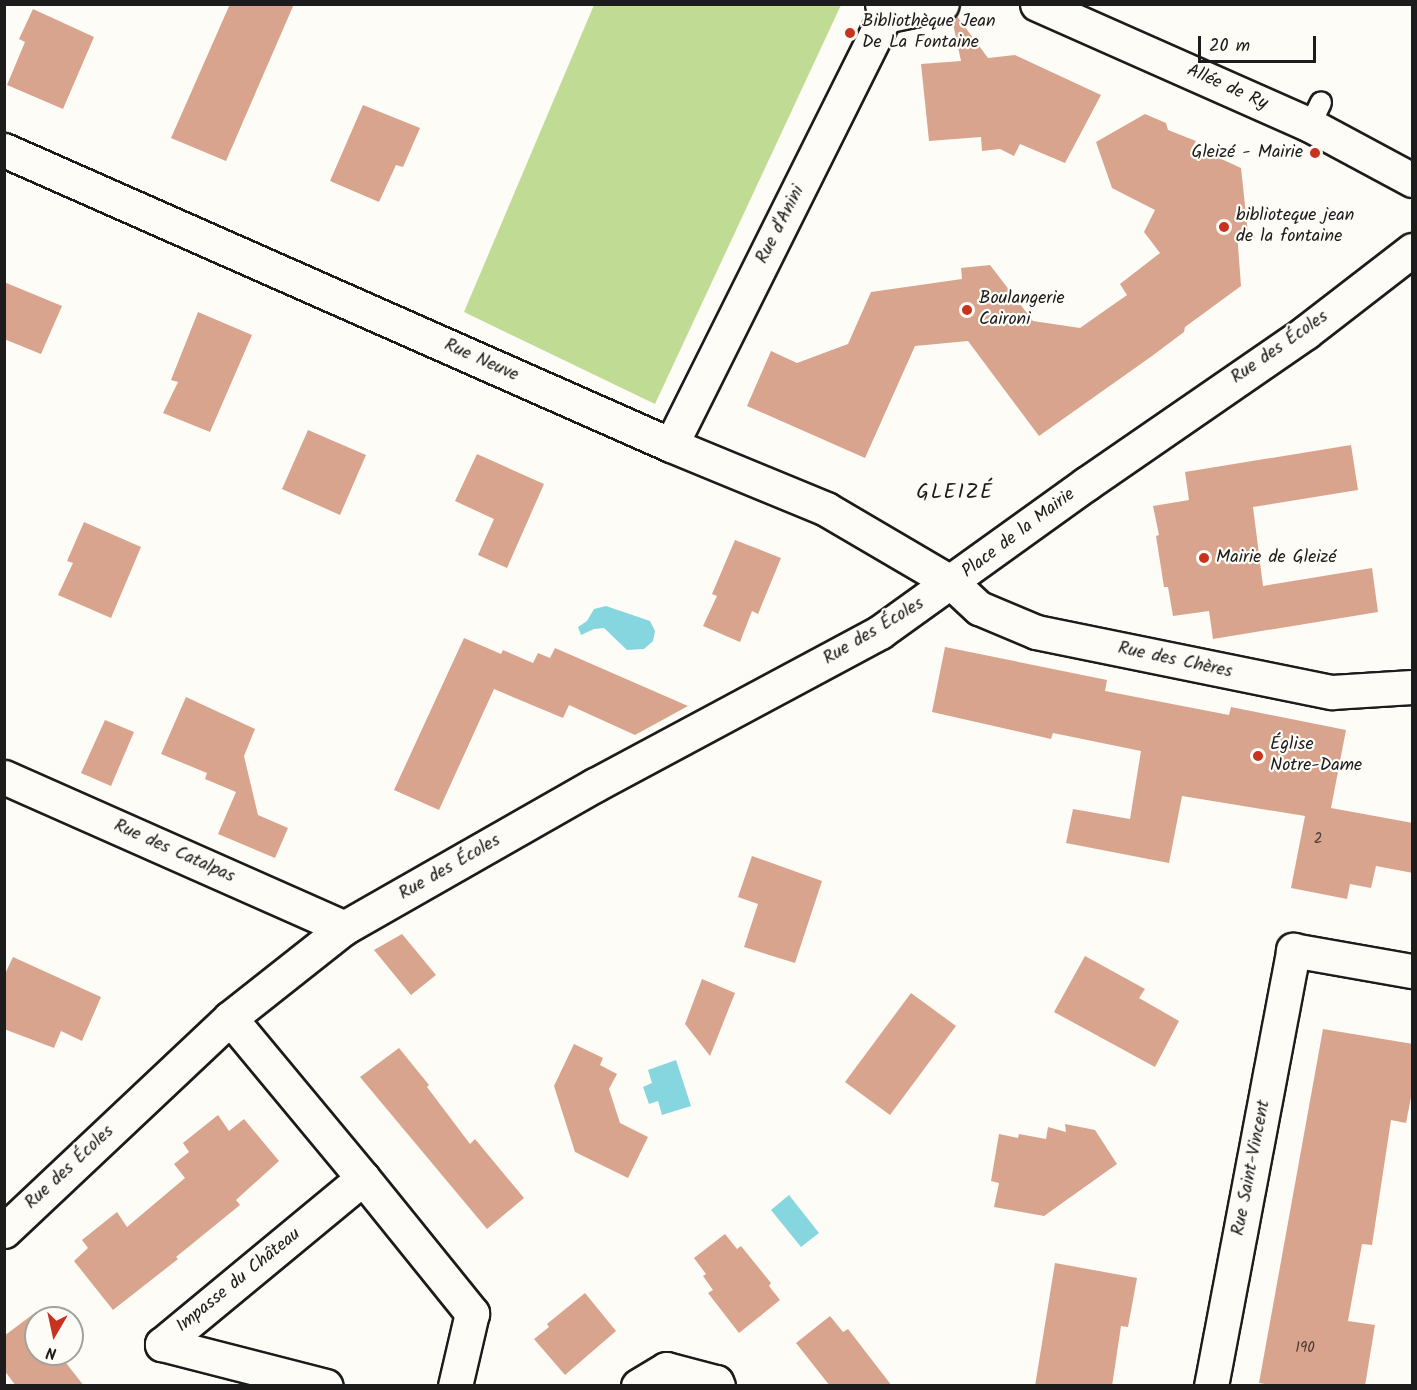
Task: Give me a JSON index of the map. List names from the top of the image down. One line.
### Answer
{"streets":{"street":["Allée de Ry","Rue d'Anini","Rue des Écoles","Rue Neuve","Place de la Mairie","Rue des Chères","Rue des Catalpas","Rue Saint-Vincent","Impasse du Château"]},"crossings":[["Rue d'Anini","Rue Neuve"],["Rue des Écoles","Rue Neuve"],["Rue des Écoles","Place de la Mairie"],["Rue des Écoles","Rue des Chères"],["Rue des Écoles","Rue des Catalpas"],["Rue Neuve","Place de la Mairie"],["Rue Neuve","Rue des Chères"],["Place de la Mairie","Rue des Chères"]],"districts":["GLEIZÉ"],"places":["Bibliothèque Jean De La Fontaine","Gleizé - Mairie","biblioteque jean de la fontaine","Boulangerie Caironi","Mairie de Gleizé","Église Notre-Dame"],"house_numbers":["2","190"],"scale_bar":"20 m","north":"bottom"}
